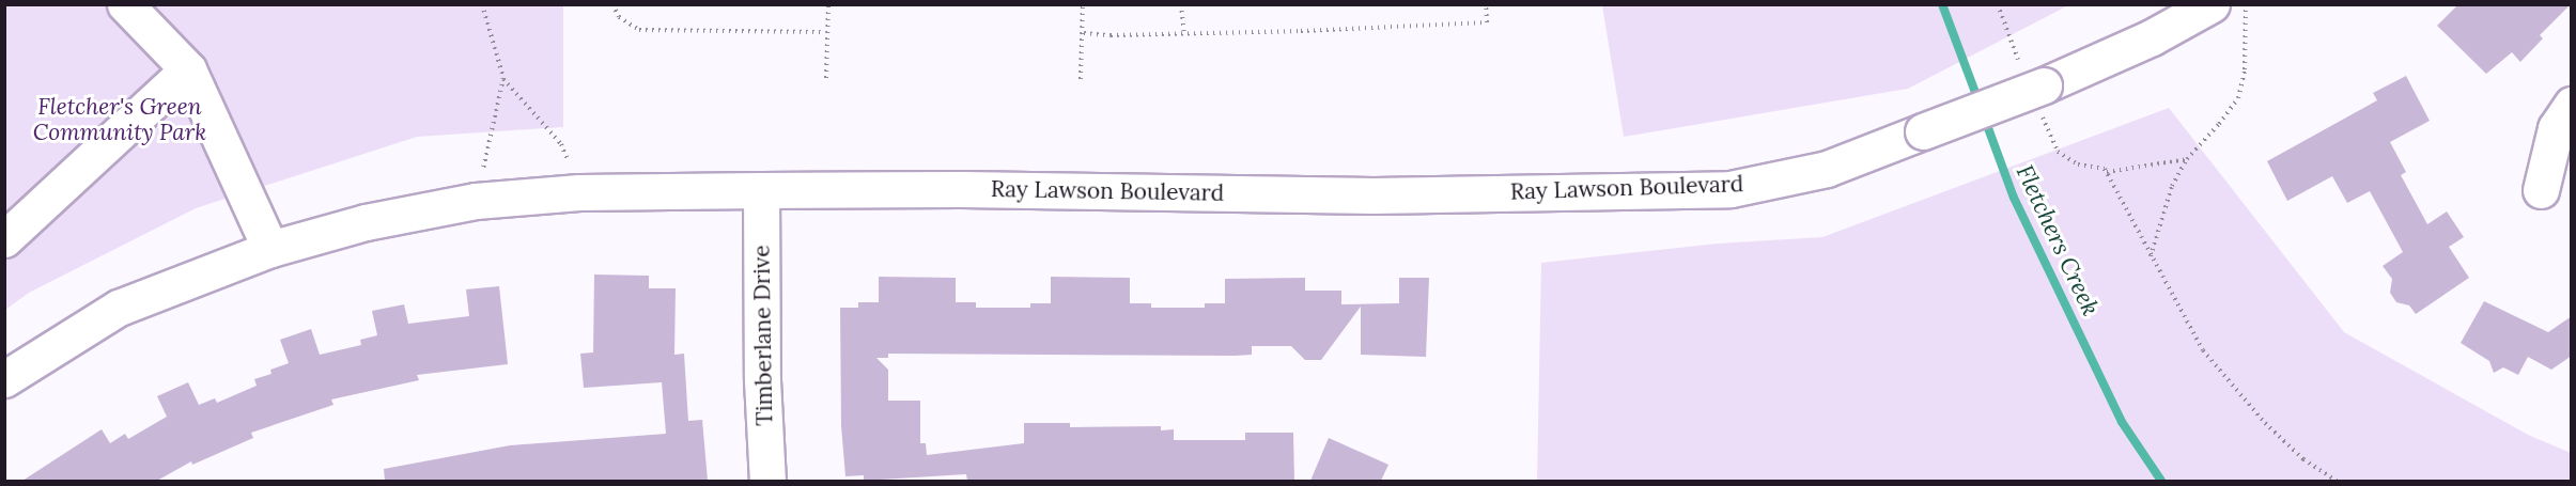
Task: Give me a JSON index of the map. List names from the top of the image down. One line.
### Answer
{"streets":{"street":["Ray Lawson Boulevard","Timberlane Drive"]},"crossings":[["Ray Lawson Boulevard","Timberlane Drive"]],"water":["Fletchers Creek"],"parks":["Fletcher's Green Community Park"]}
